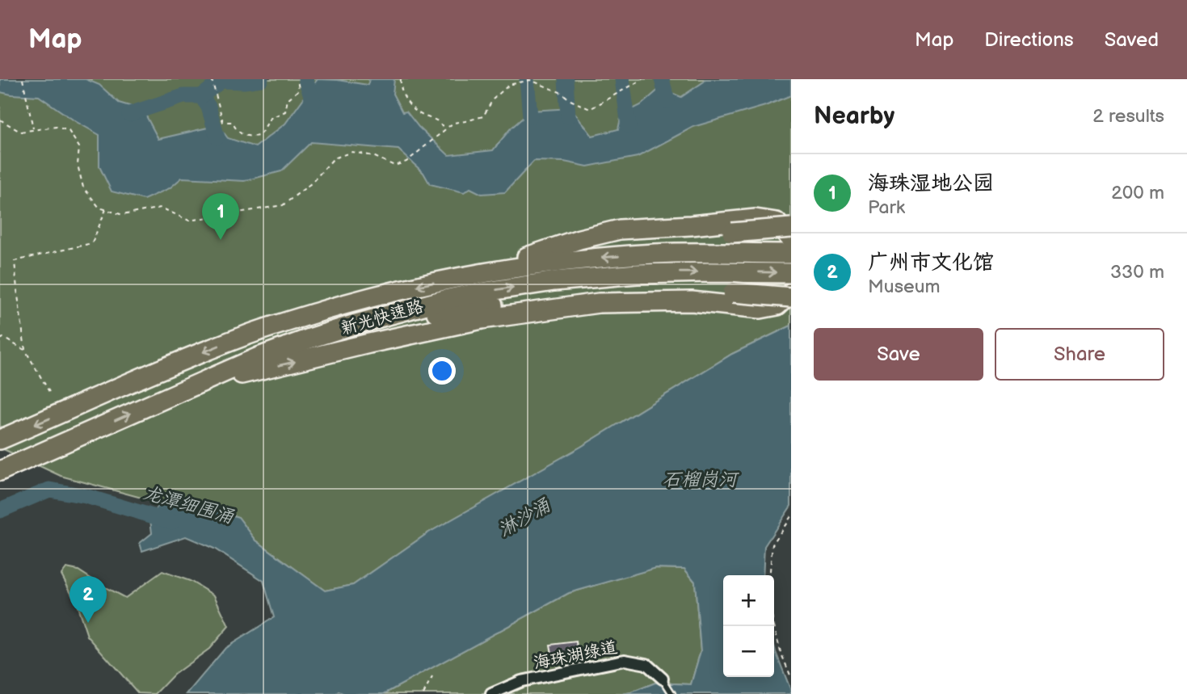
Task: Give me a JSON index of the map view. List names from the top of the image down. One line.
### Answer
{"streets":{"highway":["新光快速路"],"street":["海珠湖绿道"]},"water":["石榴岗河","龙潭细围涌","淋沙涌"],"page":{"header":"Map","nav":["Map","Directions","Saved"],"heading":["Nearby","2 results"],"list":[{"mark":"1","name":"海珠湿地公园","note":"Park","value":"200 m"},{"mark":"2","name":"广州市文化馆","note":"Museum","value":"330 m"}],"pins":["1","2"],"buttons":["Save","Share"],"map_buttons":["+","−"]}}
